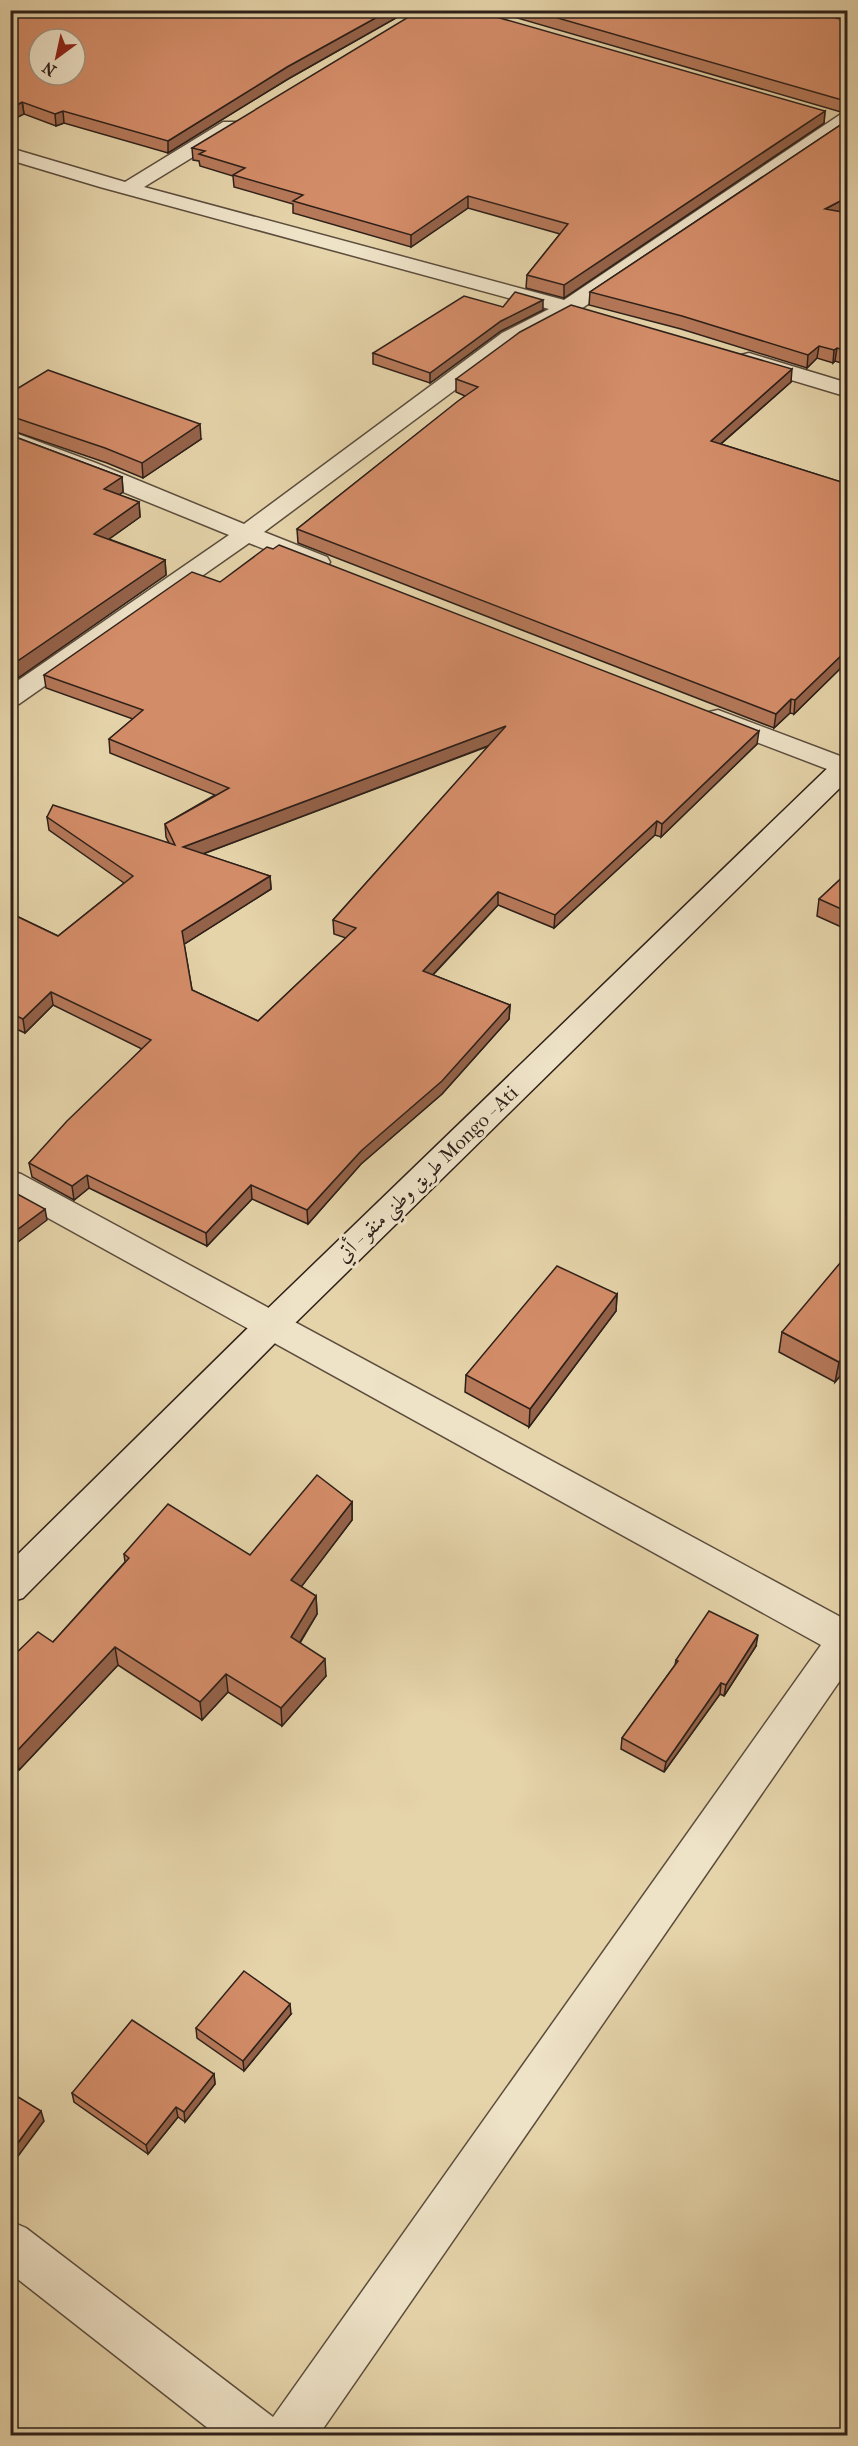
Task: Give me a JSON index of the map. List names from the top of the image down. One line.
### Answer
{"streets":{"street":["طريق وطني منقو - أتي Mongo - Ati"]},"north":"bottom left"}
